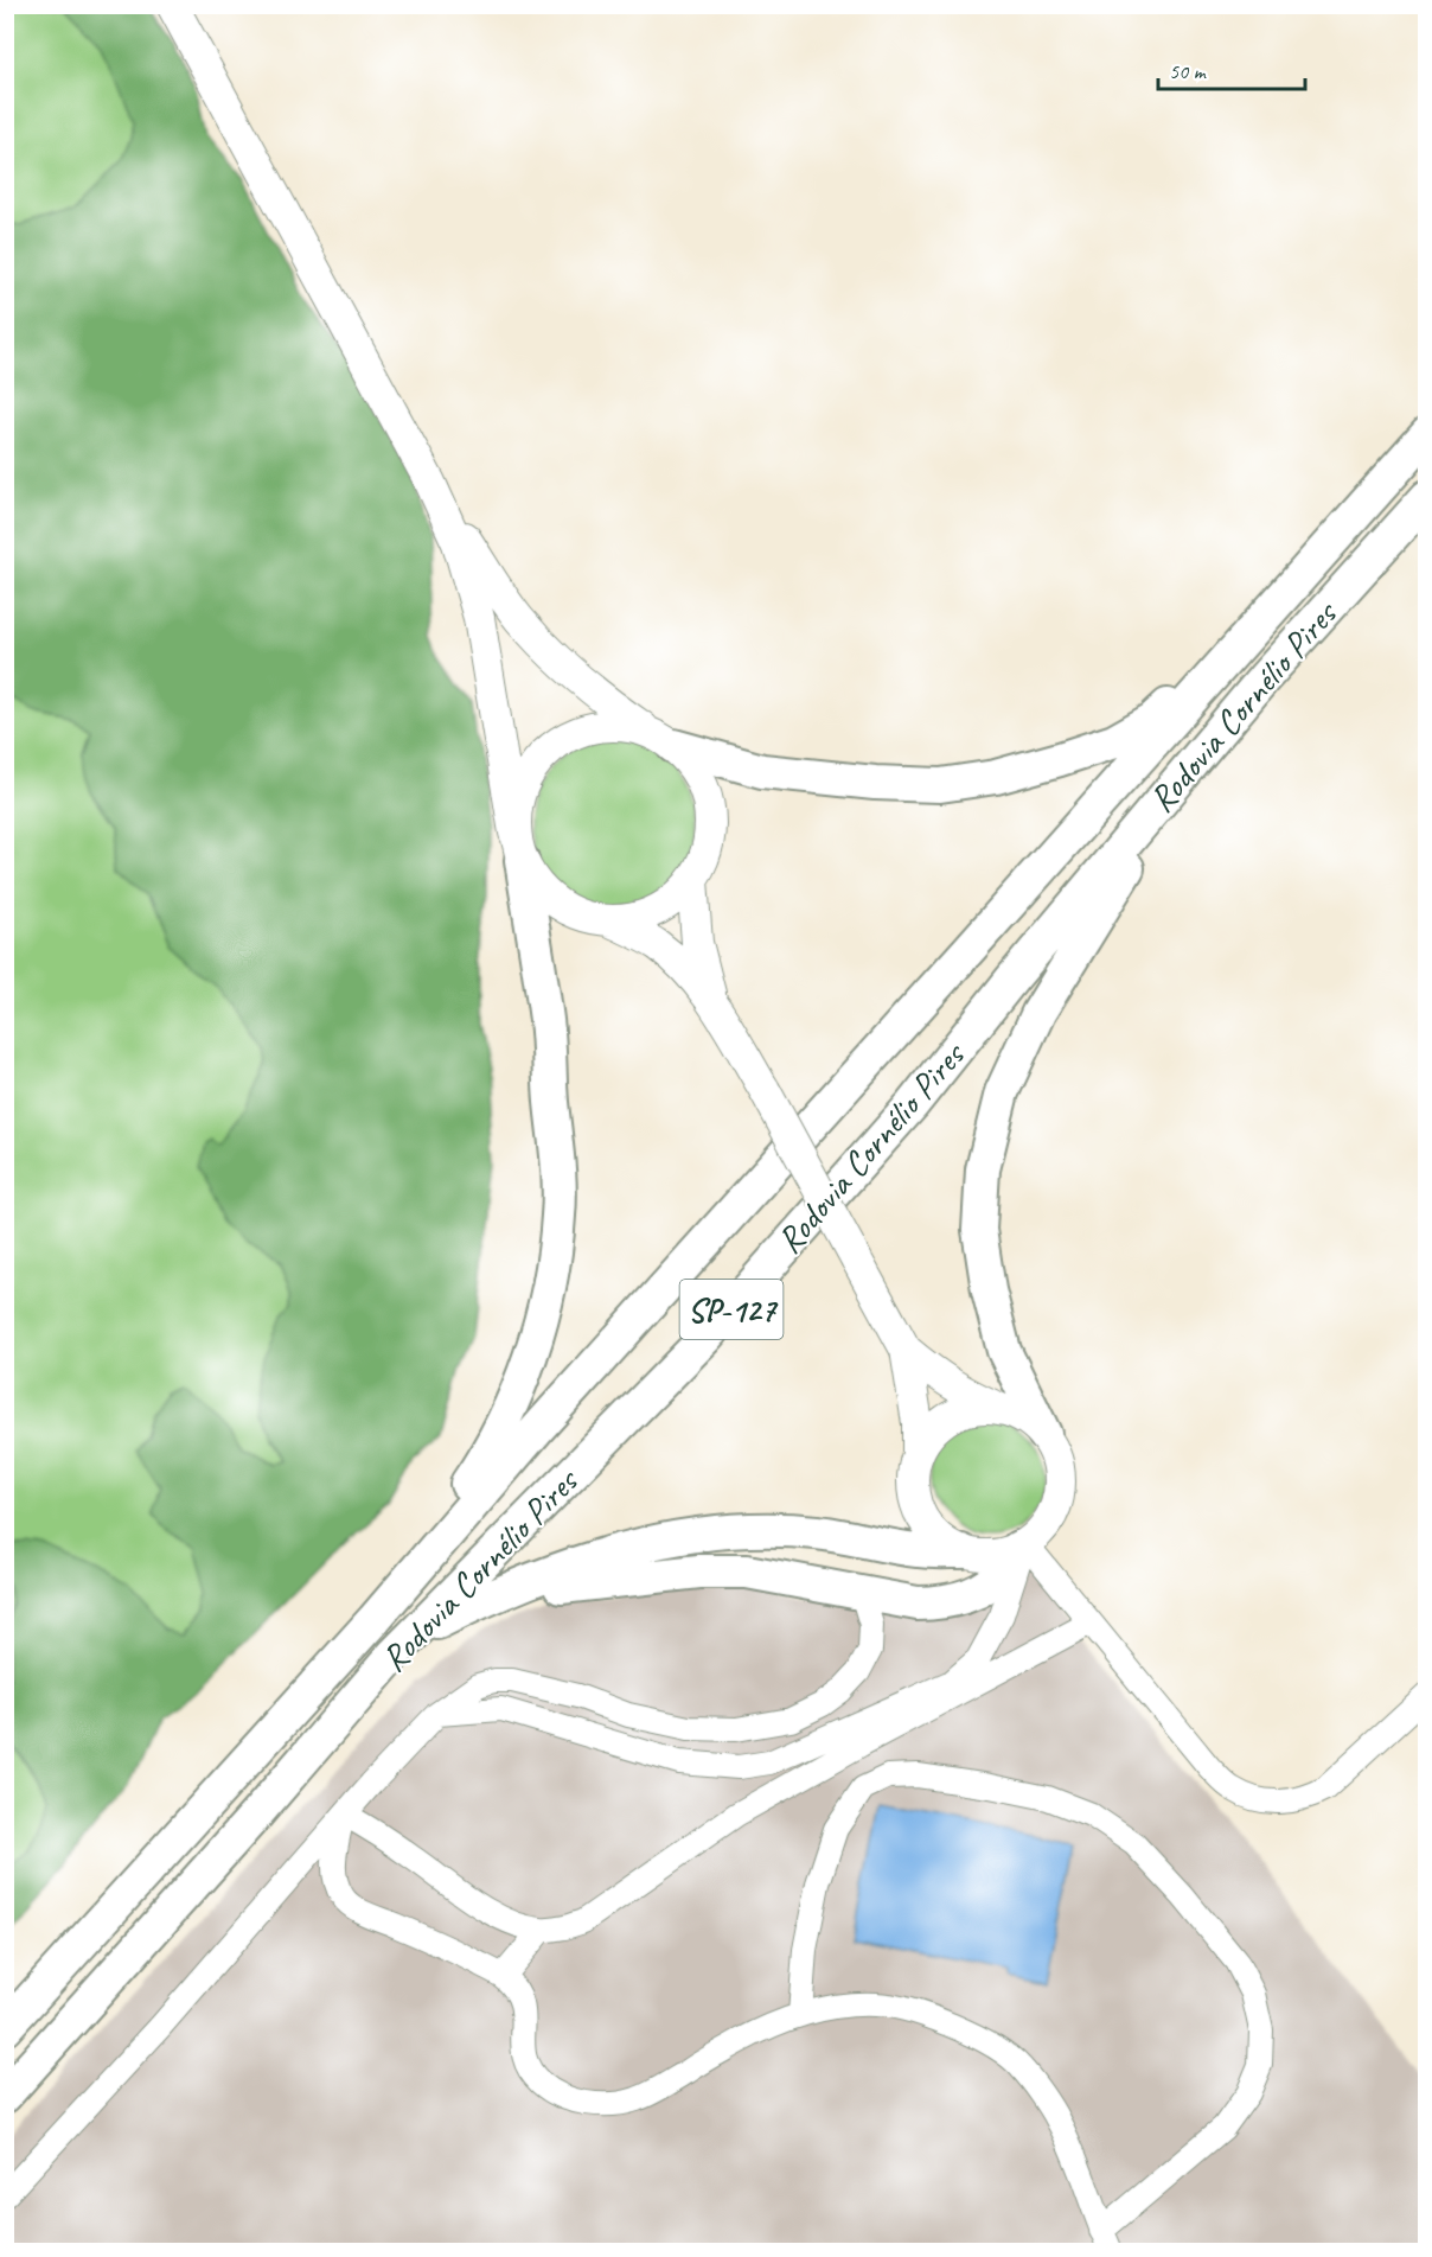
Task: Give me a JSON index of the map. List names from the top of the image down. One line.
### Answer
{"streets":{"highway":["Rodovia Cornélio Pires","SP-127"]},"scale_bar":"50 m"}
